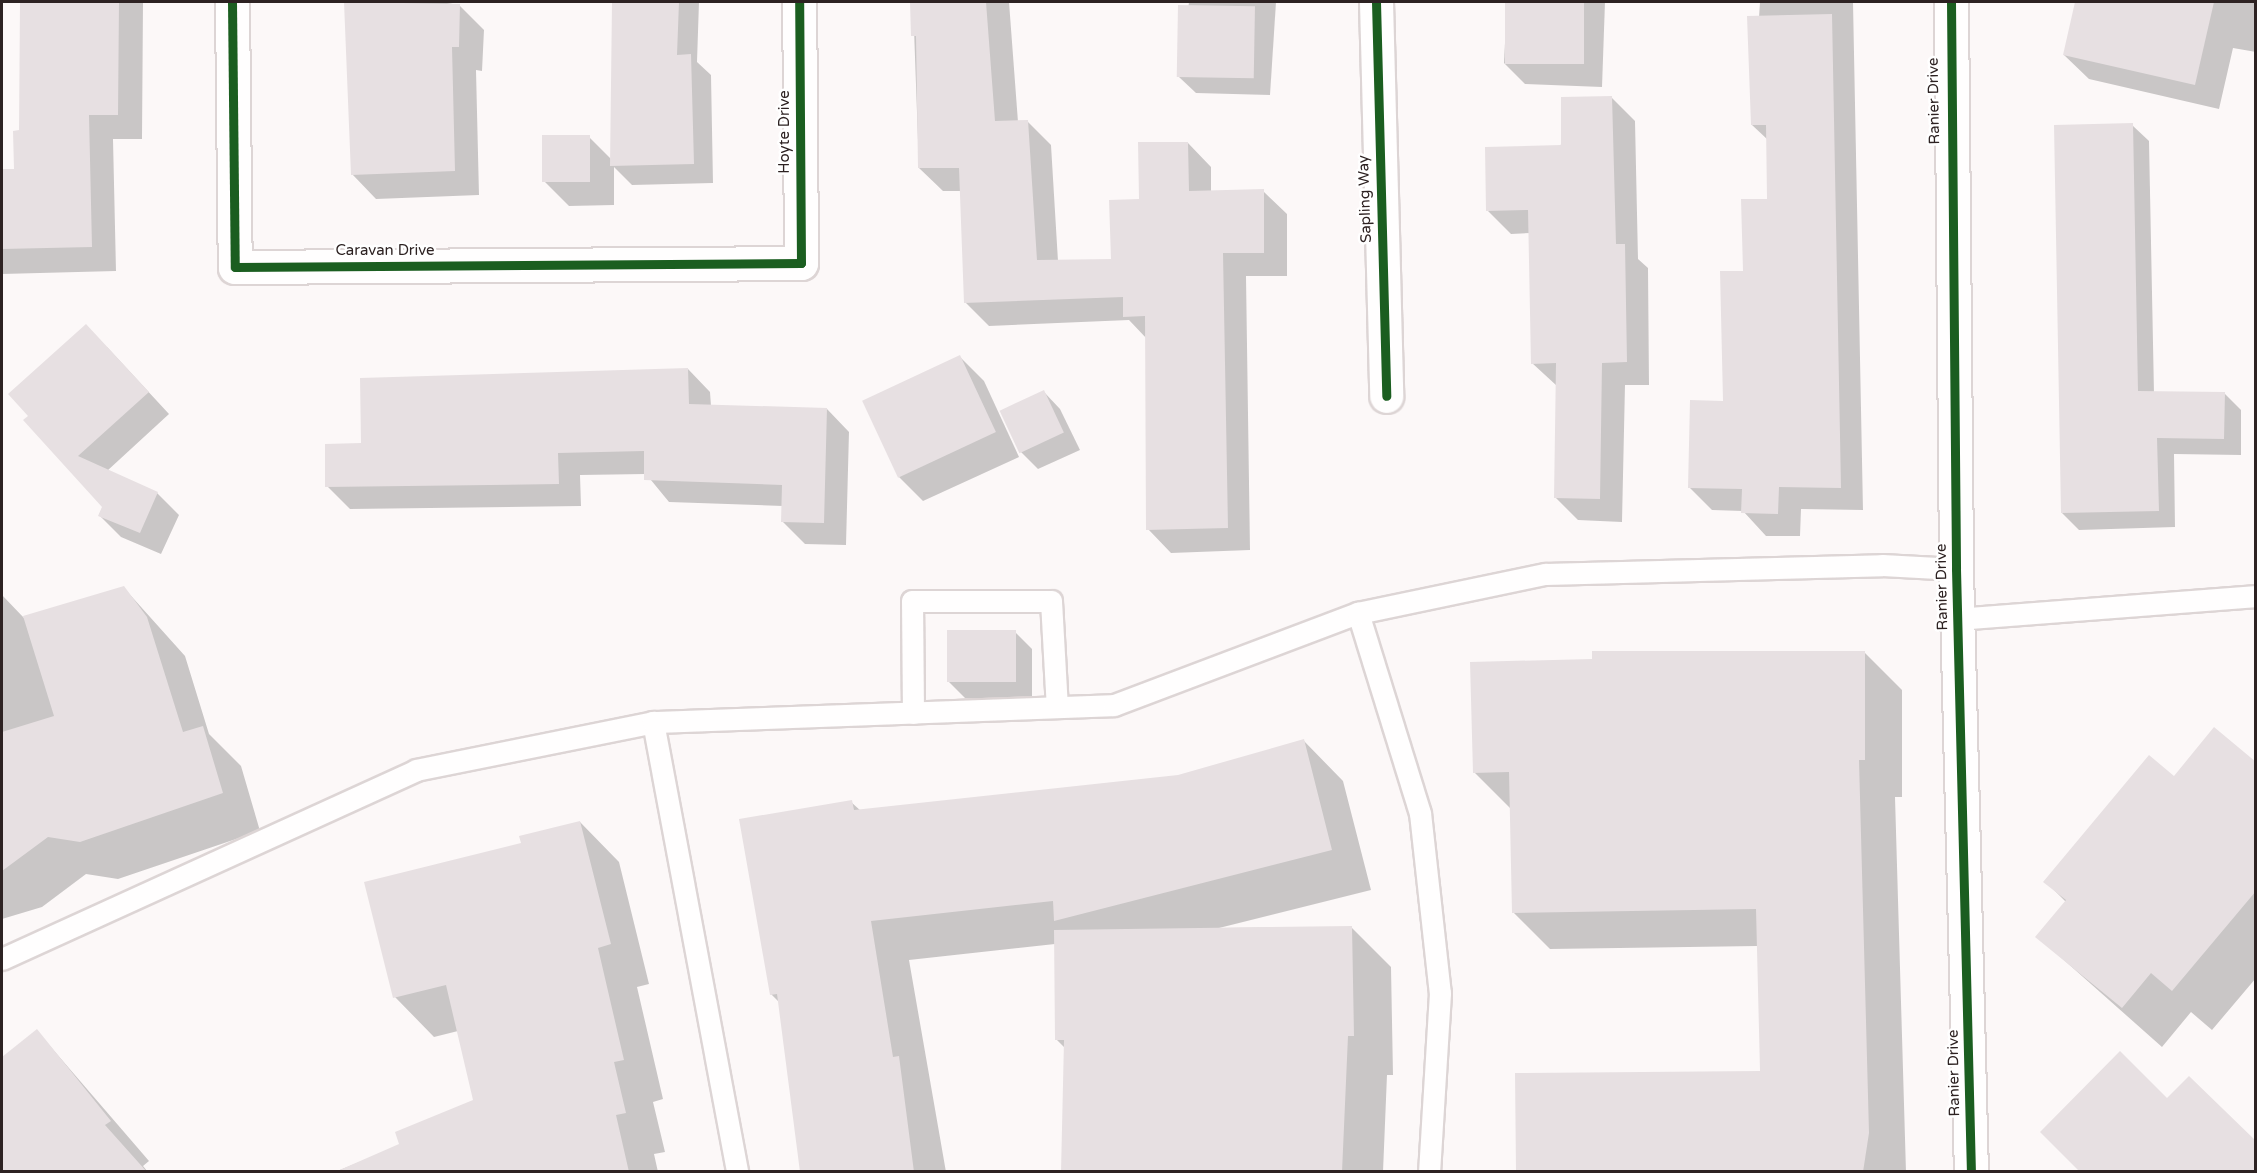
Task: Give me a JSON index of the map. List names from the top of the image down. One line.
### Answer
{"streets":{"street":["Ranier Drive","Hoyte Drive","Sapling Way","Caravan Drive"]},"crossings":[["Hoyte Drive","Caravan Drive"]]}
